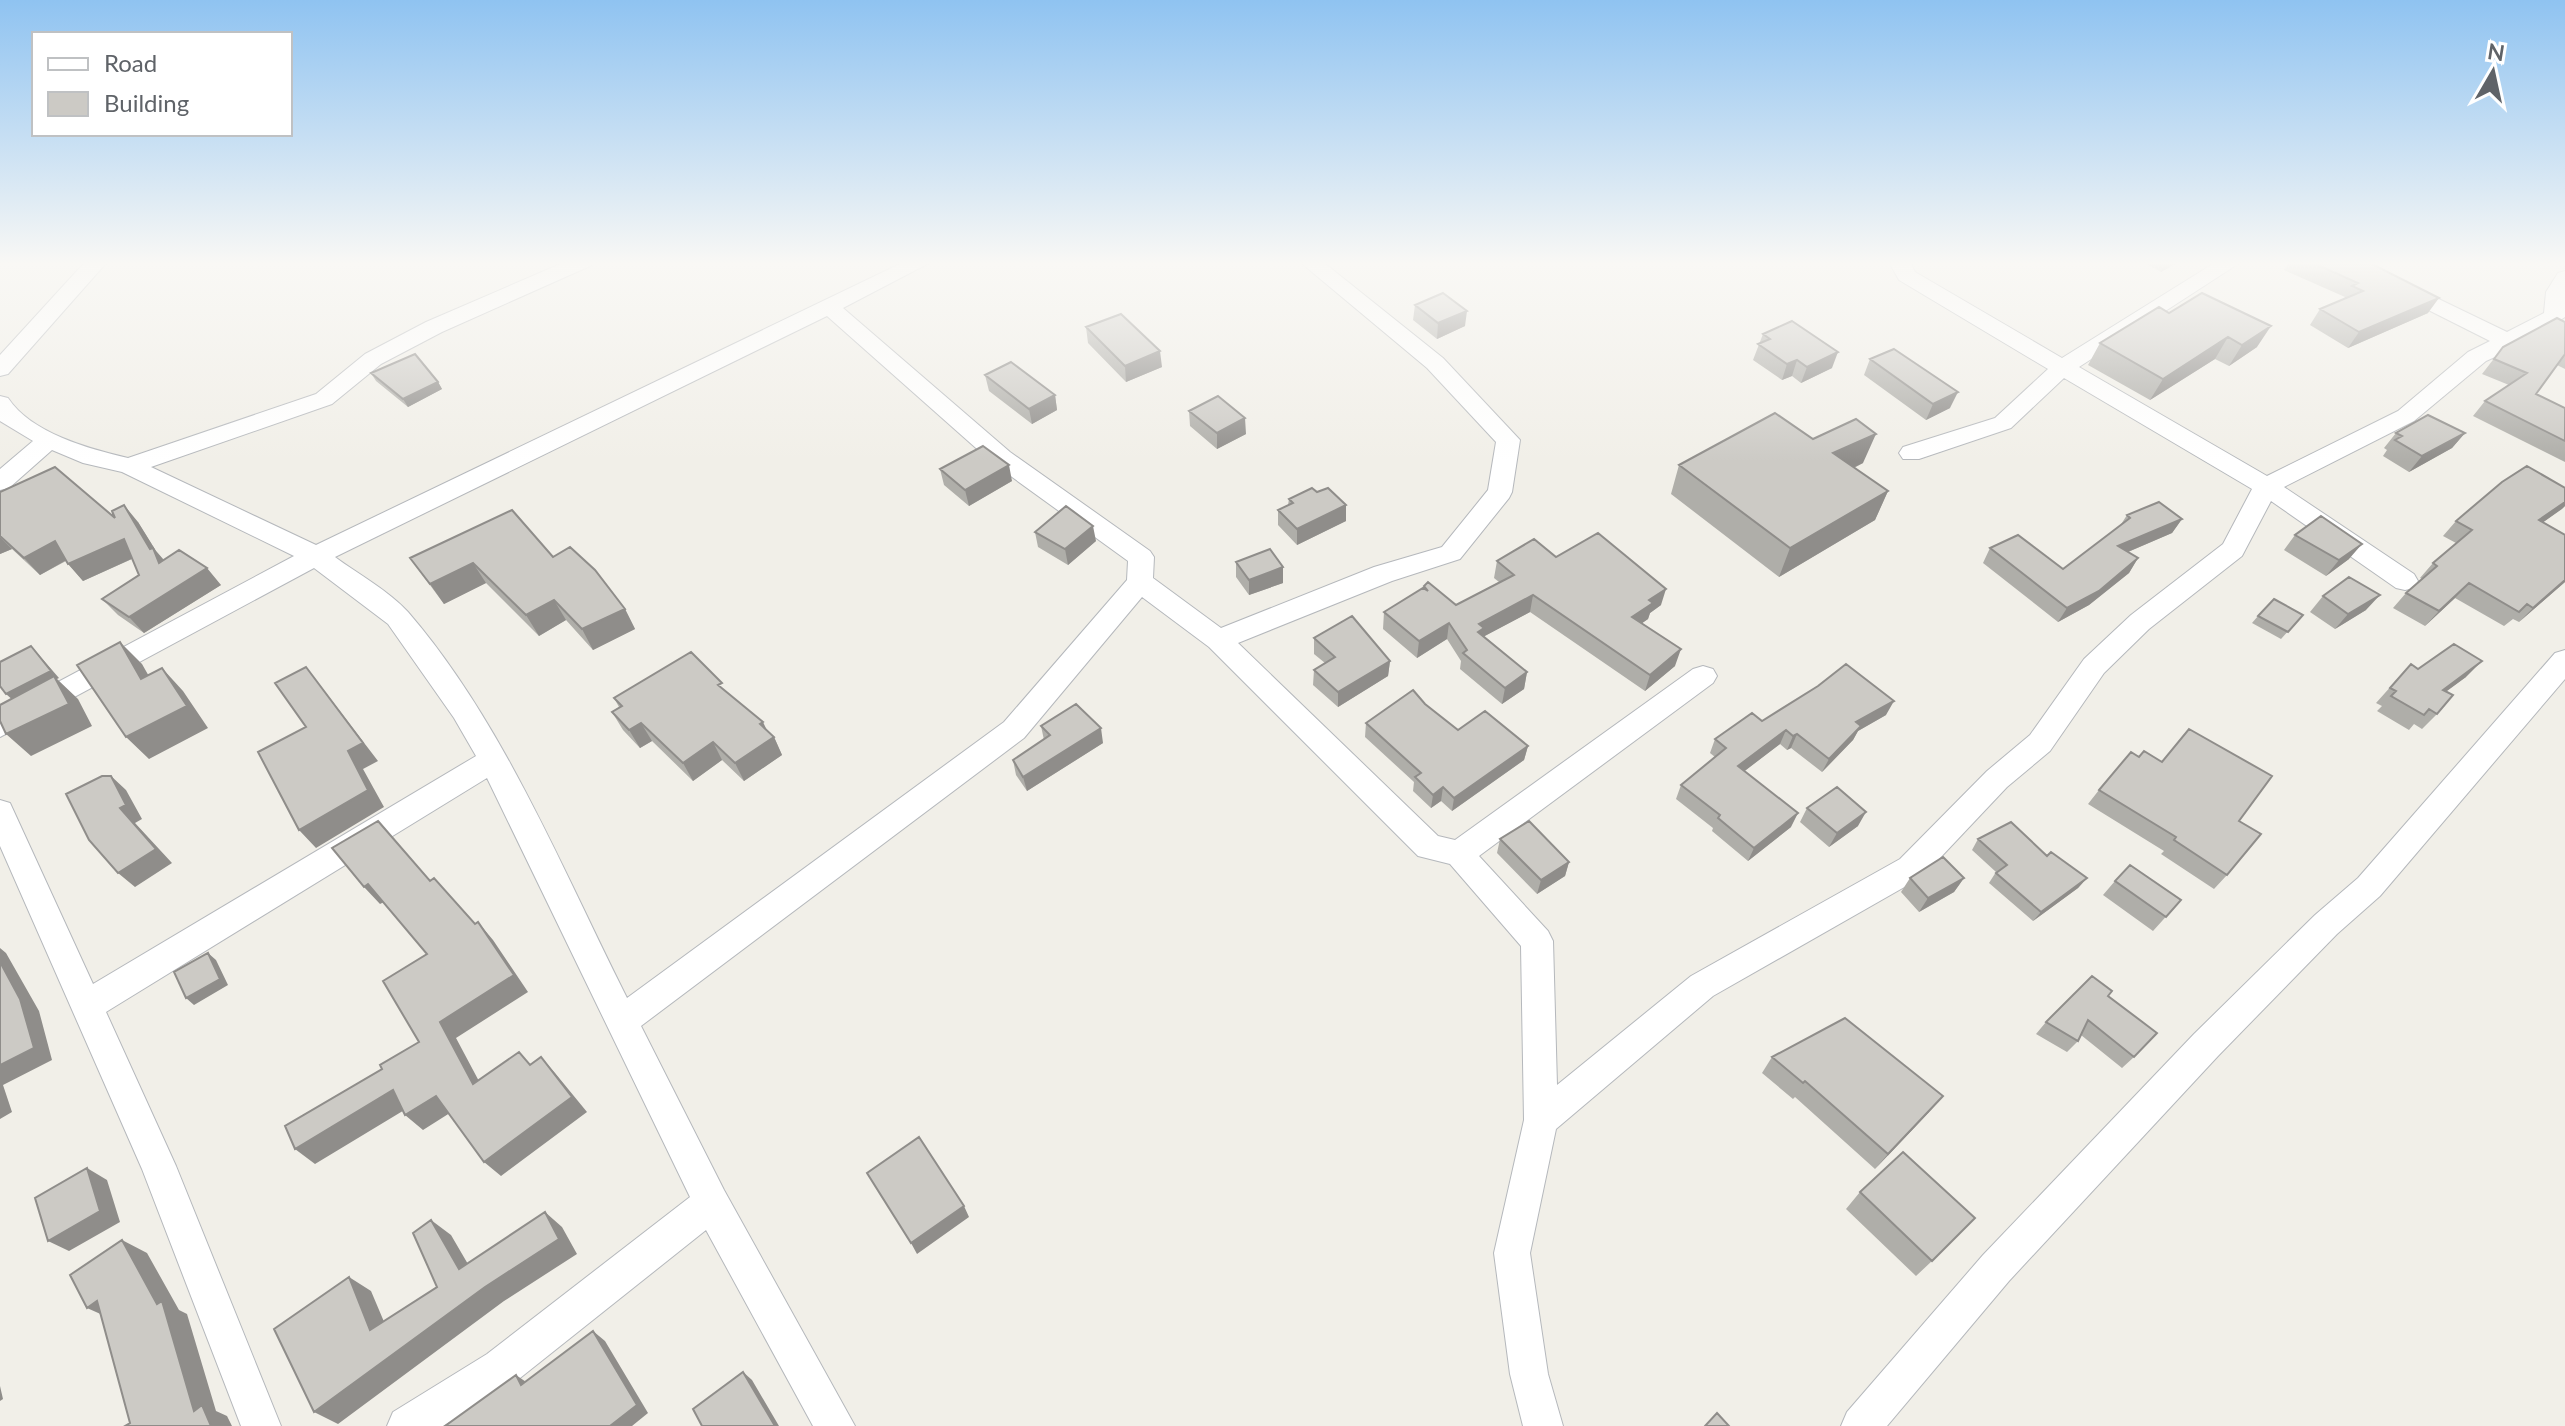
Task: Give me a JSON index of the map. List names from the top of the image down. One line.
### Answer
{"legend":["Road","Building"],"north":"top"}
